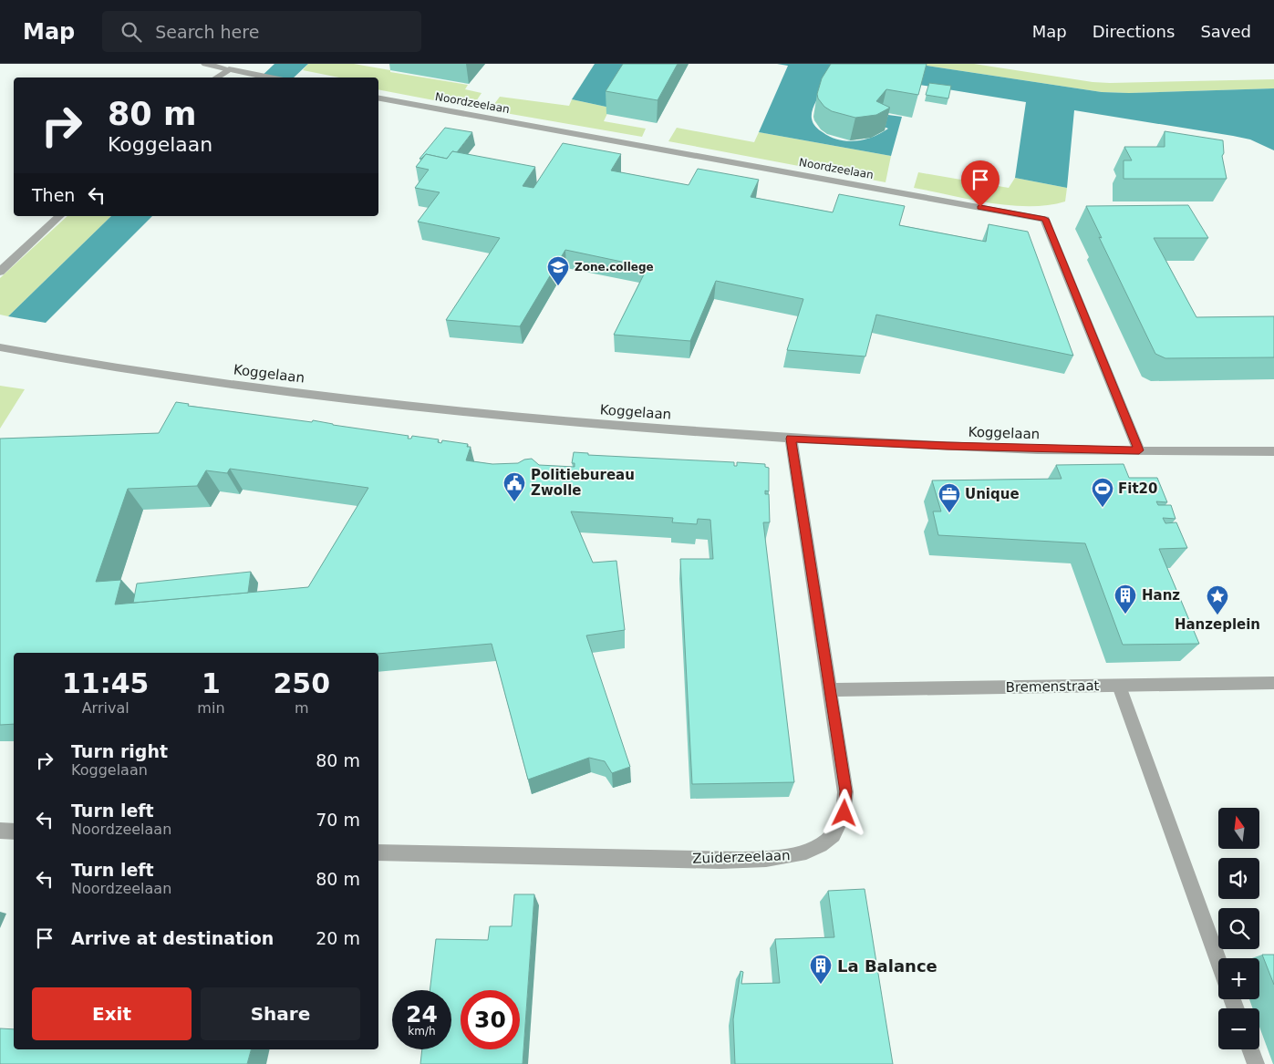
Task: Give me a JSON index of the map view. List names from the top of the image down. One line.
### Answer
{"streets":{"street":["Noordzeelaan","Koggelaan","Bremenstraat","Zuiderzeelaan"]},"crossings":[["Noordzeelaan","Koggelaan"],["Koggelaan","Zuiderzeelaan"],["Bremenstraat","Zuiderzeelaan"]],"places":{"school or university":["Zone.college"],"public building":["Politiebureau Zwolle"],"sports":["Fit20"],"office":["Unique"],"building":["Hanz","La Balance"],"place":["Hanzeplein"]},"north":"top","page":{"header":"Map","search":"Search here","nav":["Map","Directions","Saved"],"turn":["80 m","Koggelaan"],"then":"Then","eta":["11:45","Arrival","1","min","250","m"],"list":[{"name":"Turn right","note":"Koggelaan","value":"80 m"},{"name":"Turn left","note":"Noordzeelaan","value":"70 m"},{"name":"Turn left","note":"Noordzeelaan","value":"80 m"},{"name":"Arrive at destination","value":"20 m"}],"map_buttons":["+","−"],"buttons":["Exit","Share"],"speed":"24 km/h","limit":"30"}}
